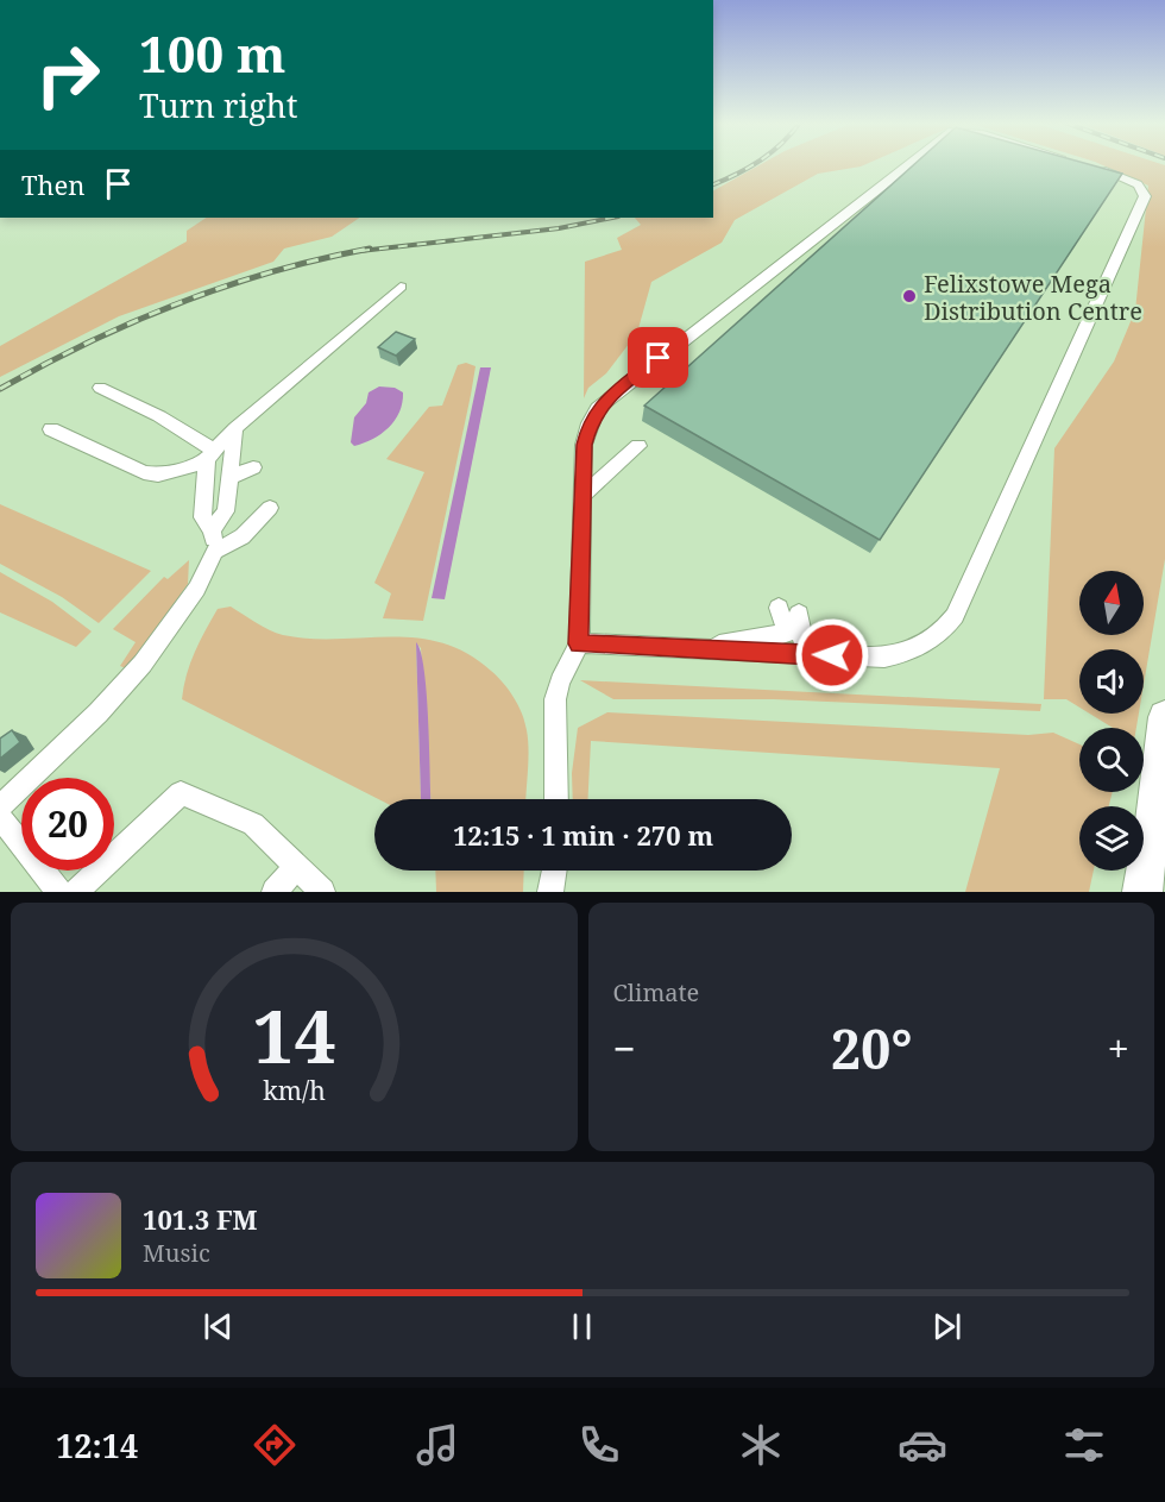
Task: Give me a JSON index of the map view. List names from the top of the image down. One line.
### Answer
{"places":["Felixstowe Mega Distribution Centre"],"north":"top","page":{"turn":["100 m","Turn right"],"then":"Then","limit":"20","trip":"12:15 · 1 min · 270 m","tile":"Climate","heat":["−","20°","+"],"song":["101.3 FM","Music"],"tabs":"12:14","gauge":["14","km/h"]}}
